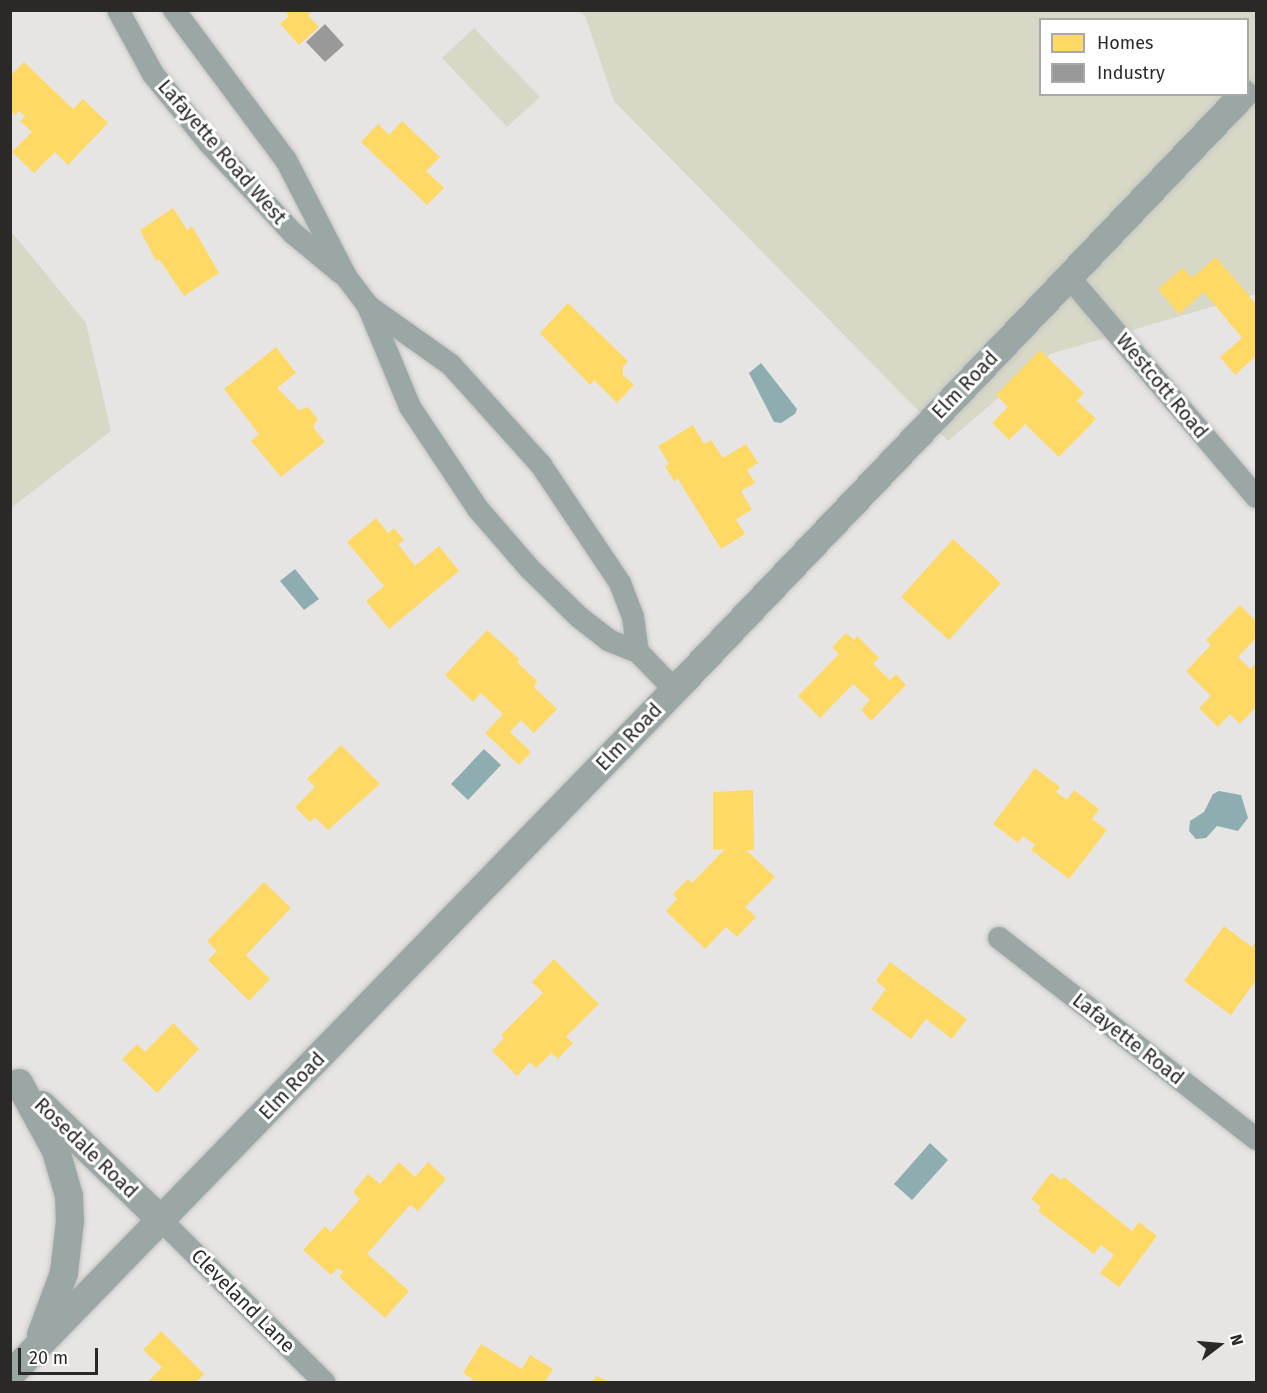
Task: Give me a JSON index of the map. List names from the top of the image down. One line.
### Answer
{"streets":{"street":["Lafayette Road West","Elm Road","Westcott Road","Lafayette Road","Rosedale Road","Cleveland Lane"]},"crossings":[["Lafayette Road West","Elm Road"],["Elm Road","Westcott Road"],["Elm Road","Rosedale Road"],["Elm Road","Cleveland Lane"],["Rosedale Road","Cleveland Lane"]],"legend":["Homes","Industry"],"scale_bar":"20 m","north":"right"}
